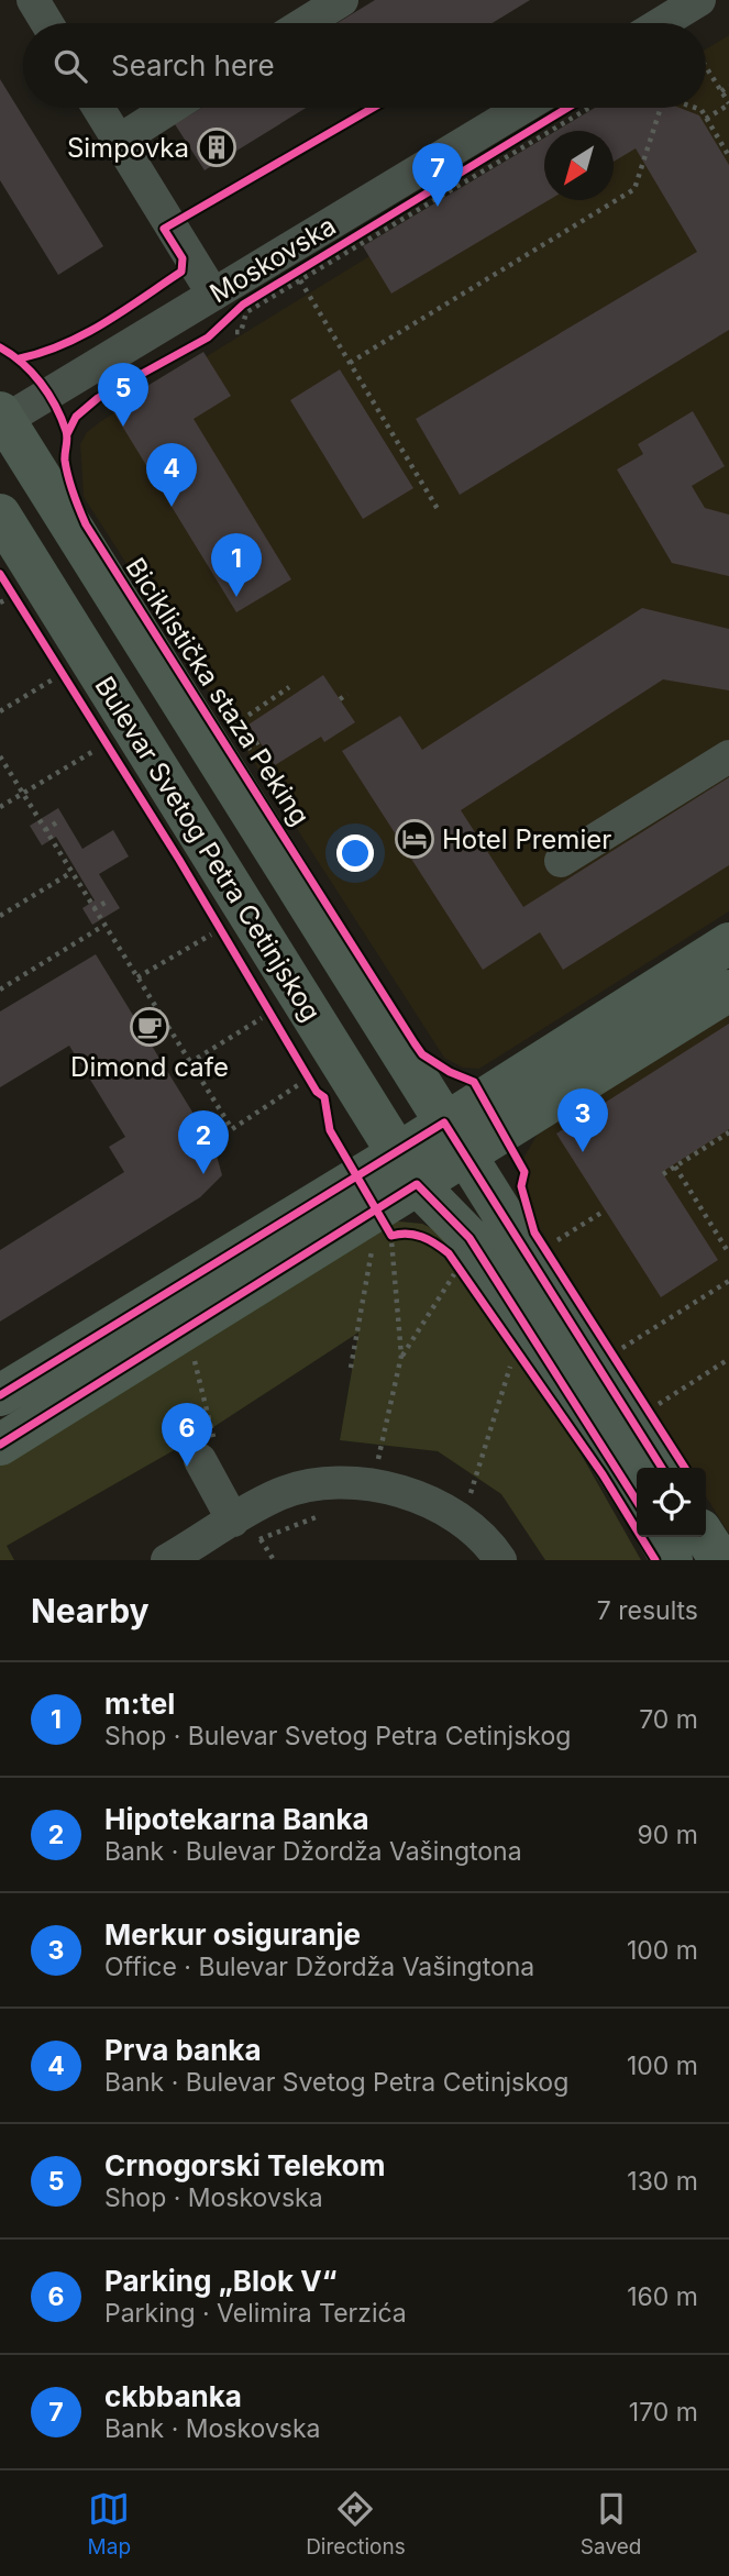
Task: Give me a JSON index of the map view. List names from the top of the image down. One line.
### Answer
{"streets":{"main road":["Bulevar Svetog Petra Cetinjskog"],"street":["Moskovska"],"cycle path":["Biciklistička staza Peking"]},"places":{"building":["Simpovka"],"hotel":["Hotel Premier"],"cafe":["Dimond cafe"]},"north":"bottom left","page":{"search":"Search here","pins":["7","5","4","1","3","2","6"],"heading":["Nearby","7 results"],"list":[{"mark":"1","name":"m:tel","note":"Shop · Bulevar Svetog Petra Cetinjskog","value":"70 m"},{"mark":"2","name":"Hipotekarna Banka","note":"Bank · Bulevar Džordža Vašingtona","value":"90 m"},{"mark":"3","name":"Merkur osiguranje","note":"Office · Bulevar Džordža Vašingtona","value":"100 m"},{"mark":"4","name":"Prva banka","note":"Bank · Bulevar Svetog Petra Cetinjskog","value":"100 m"},{"mark":"5","name":"Crnogorski Telekom","note":"Shop · Moskovska","value":"130 m"},{"mark":"6","name":"Parking „Blok V“","note":"Parking · Velimira Terzića","value":"160 m"},{"mark":"7","name":"ckbbanka","note":"Bank · Moskovska","value":"170 m"}],"nav":["Map","Directions","Saved"]}}
